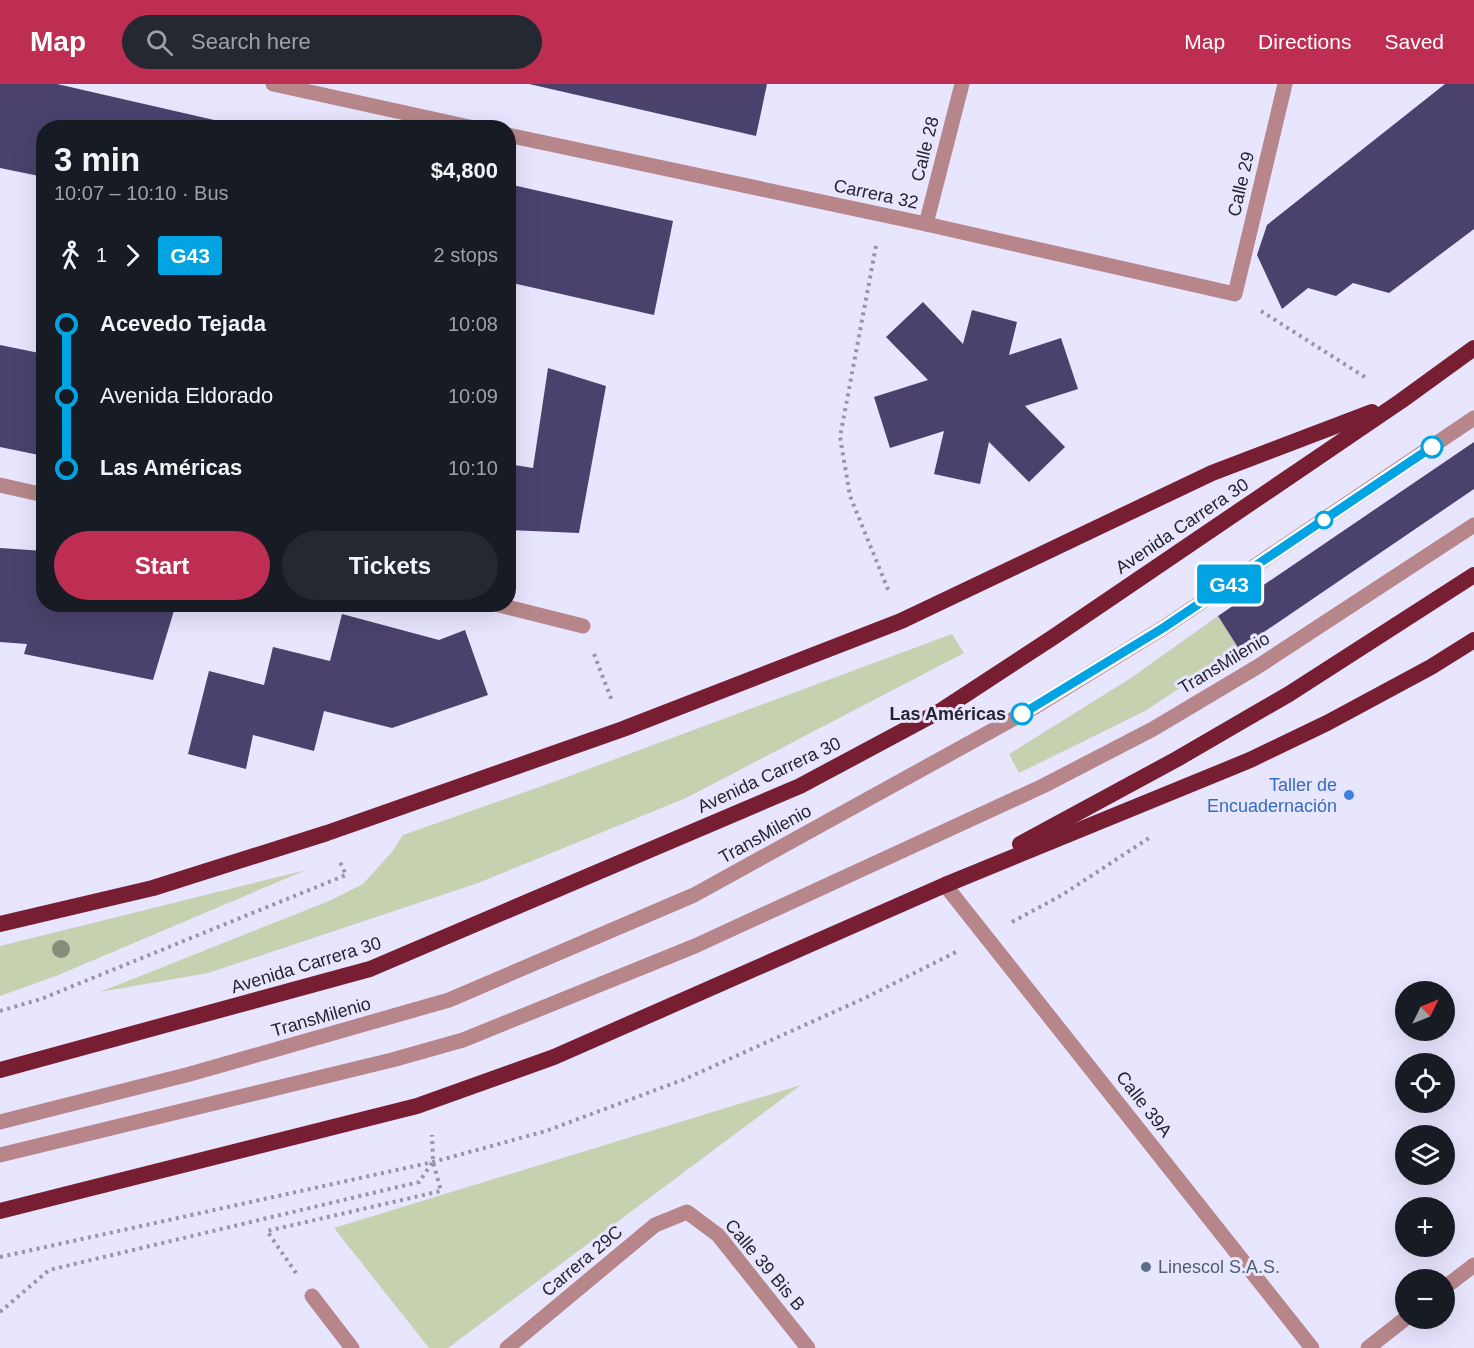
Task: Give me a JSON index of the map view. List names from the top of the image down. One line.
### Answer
{"streets":{"highway":["Avenida Carrera 30"],"street":["Calle 28","Calle 29","Carrera 32","TransMilenio","Calle 39A","Carrera 29C","Calle 39 Bis B"]},"crossings":[["Calle 28","Carrera 32"],["Calle 29","Carrera 32"],["Carrera 29C","Calle 39 Bis B"]],"places":["Las Américas","Taller de Encuadernación","Linescol S.A.S."],"lines":["bus line G43"],"north":"top right","page":{"header":"Map","search":"Search here","nav":["Map","Directions","Saved"],"on_map":"G43","heading":["3 min","10:07 – 10:10 · Bus","$4,800"],"legs":["1","G43","2 stops"],"list":[{"name":"Acevedo Tejada","value":"10:08"},{"name":"Avenida Eldorado","value":"10:09"},{"name":"Las Américas","value":"10:10"}],"buttons":["Start","Tickets"],"map_buttons":["+","−"]}}
